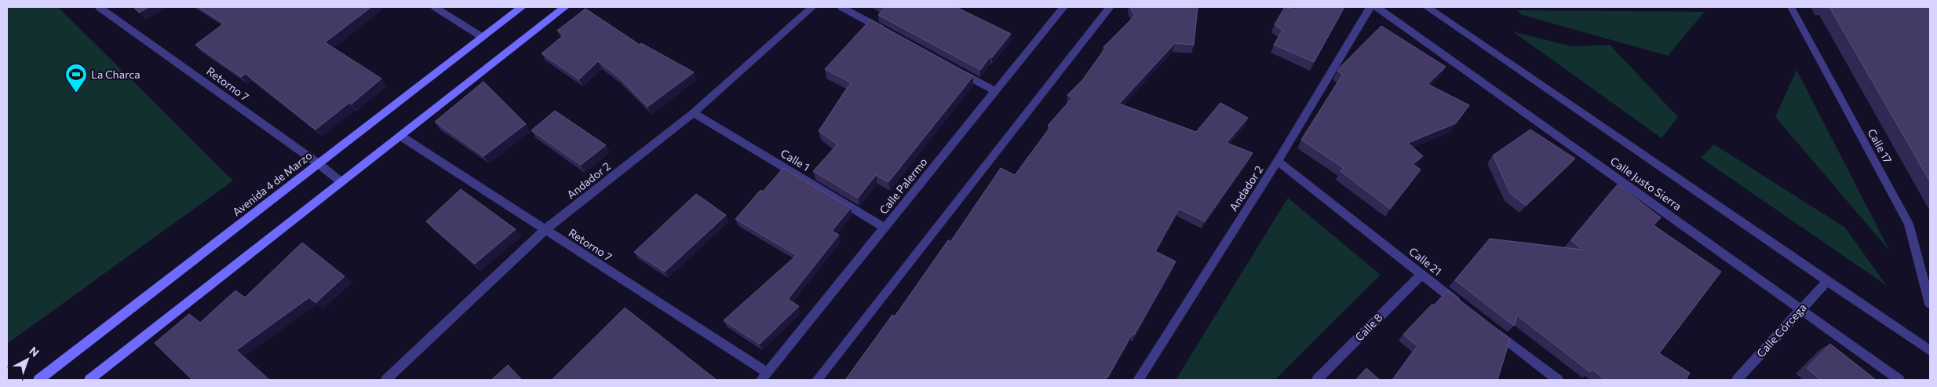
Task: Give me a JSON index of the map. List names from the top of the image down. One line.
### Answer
{"streets":{"main road":["Avenida 4 de Marzo"],"street":["Retorno 7","Calle 17","Calle 1","Andador 2","Calle Justo Sierra","Calle Palermo","Calle 21","Calle 8","Calle Córcega"]},"crossings":[["Retorno 7","Andador 2"],["Retorno 7","Avenida 4 de Marzo"],["Retorno 7","Calle Palermo"],["Calle 1","Andador 2"],["Calle 1","Calle Palermo"],["Andador 2","Calle 21"],["Calle Justo Sierra","Calle Córcega"],["Calle 21","Calle 8"]],"places":{"sports":["La Charca"]},"north":"top right"}
